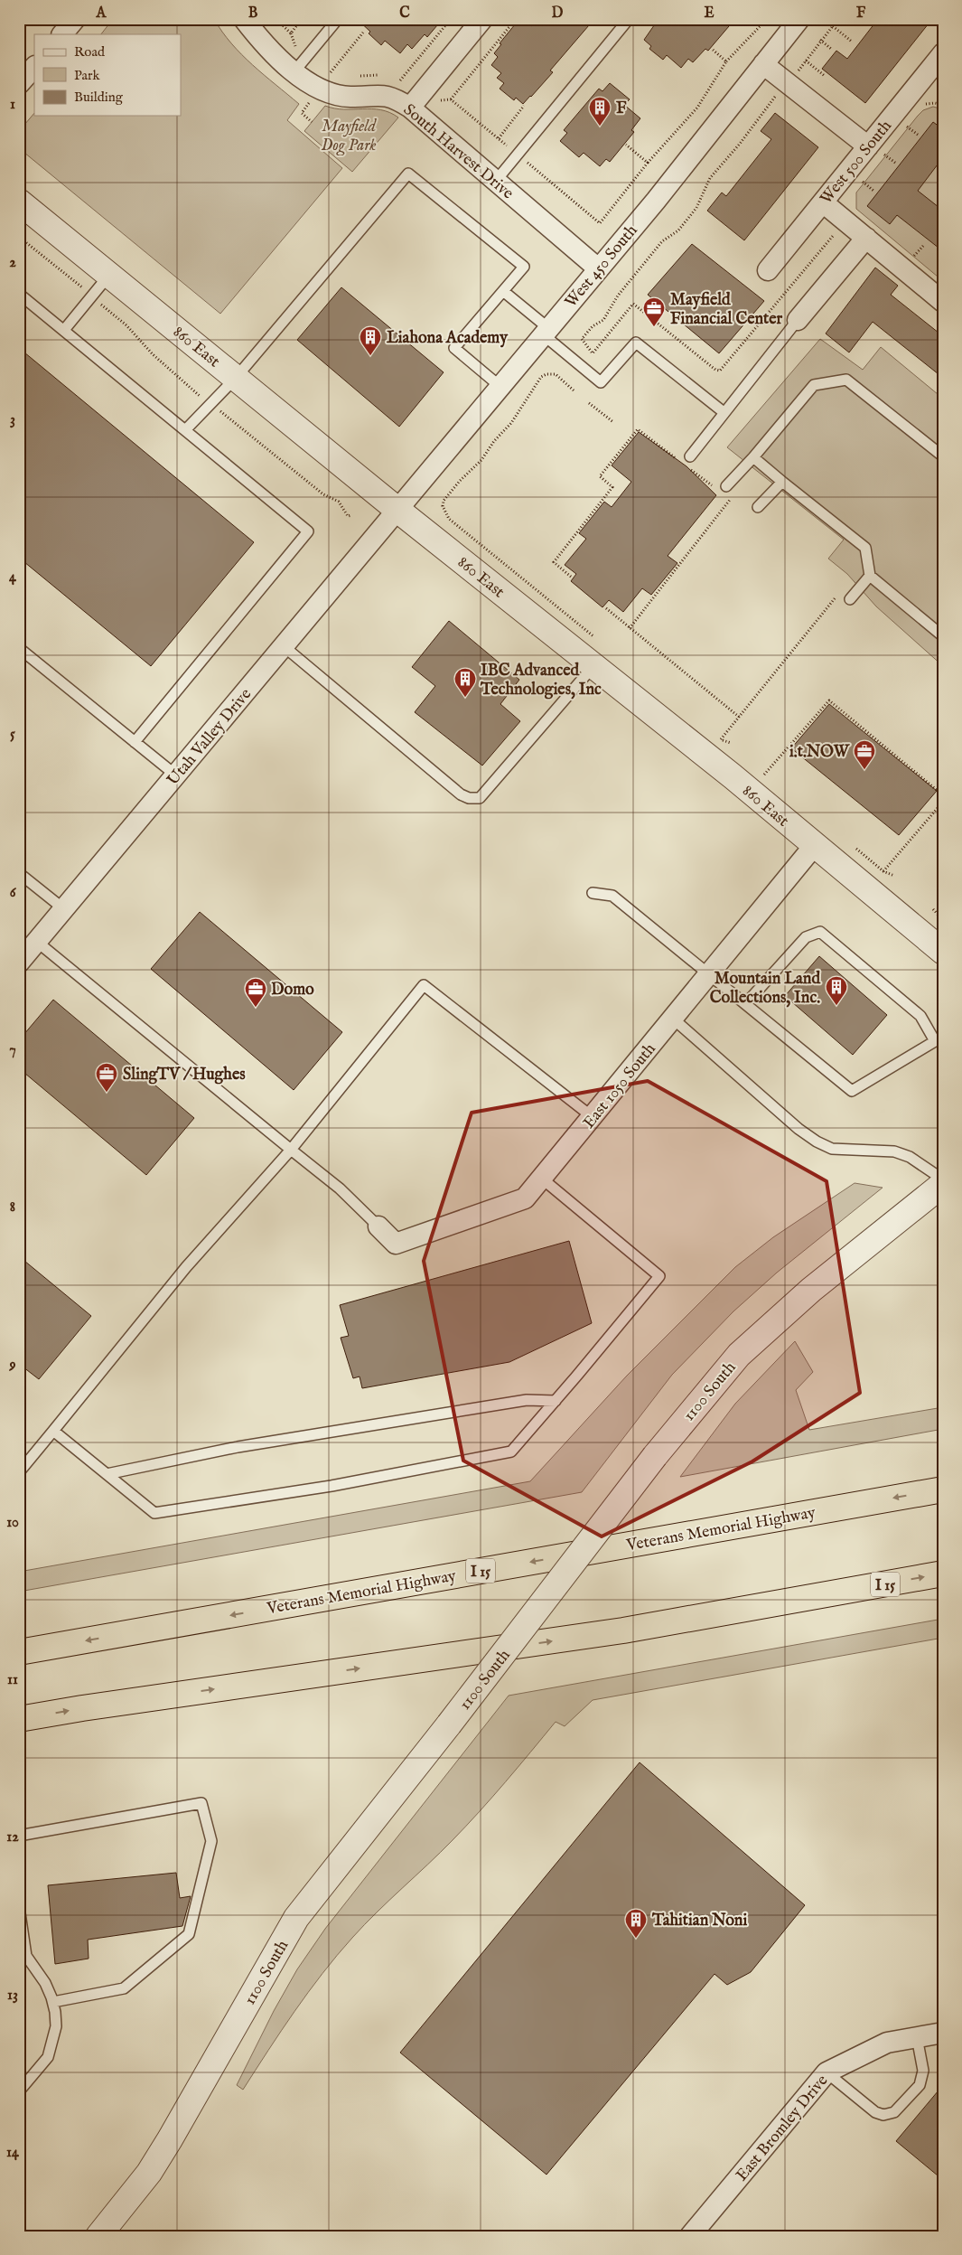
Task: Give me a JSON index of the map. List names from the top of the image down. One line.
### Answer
{"streets":{"highway":["Veterans Memorial Highway","I 15"],"street":["South Harvest Drive","West 500 South","West 450 South","860 East","Utah Valley Drive","East 1050 South","1100 South","East Bromley Drive"]},"crossings":[["South Harvest Drive","West 450 South"],["West 450 South","860 East"],["West 450 South","Utah Valley Drive"],["860 East","Utah Valley Drive"],["860 East","East 1050 South"]],"parks":["Mayfield Dog Park"],"places":{"building":["F","Liahona Academy","IBC Advanced Technologies, Inc","Mountain Land Collections, Inc.","Tahitian Noni"],"office":["Mayfield Financial Center","i.t.NOW","Domo","SlingTV / Hughes"]},"legend":["Road","Park","Building"],"grid":{"columns":["A","B","C","D","E","F"],"rows":["1","2","3","4","5","6","7","8","9","10","11","12","13","14"]}}
